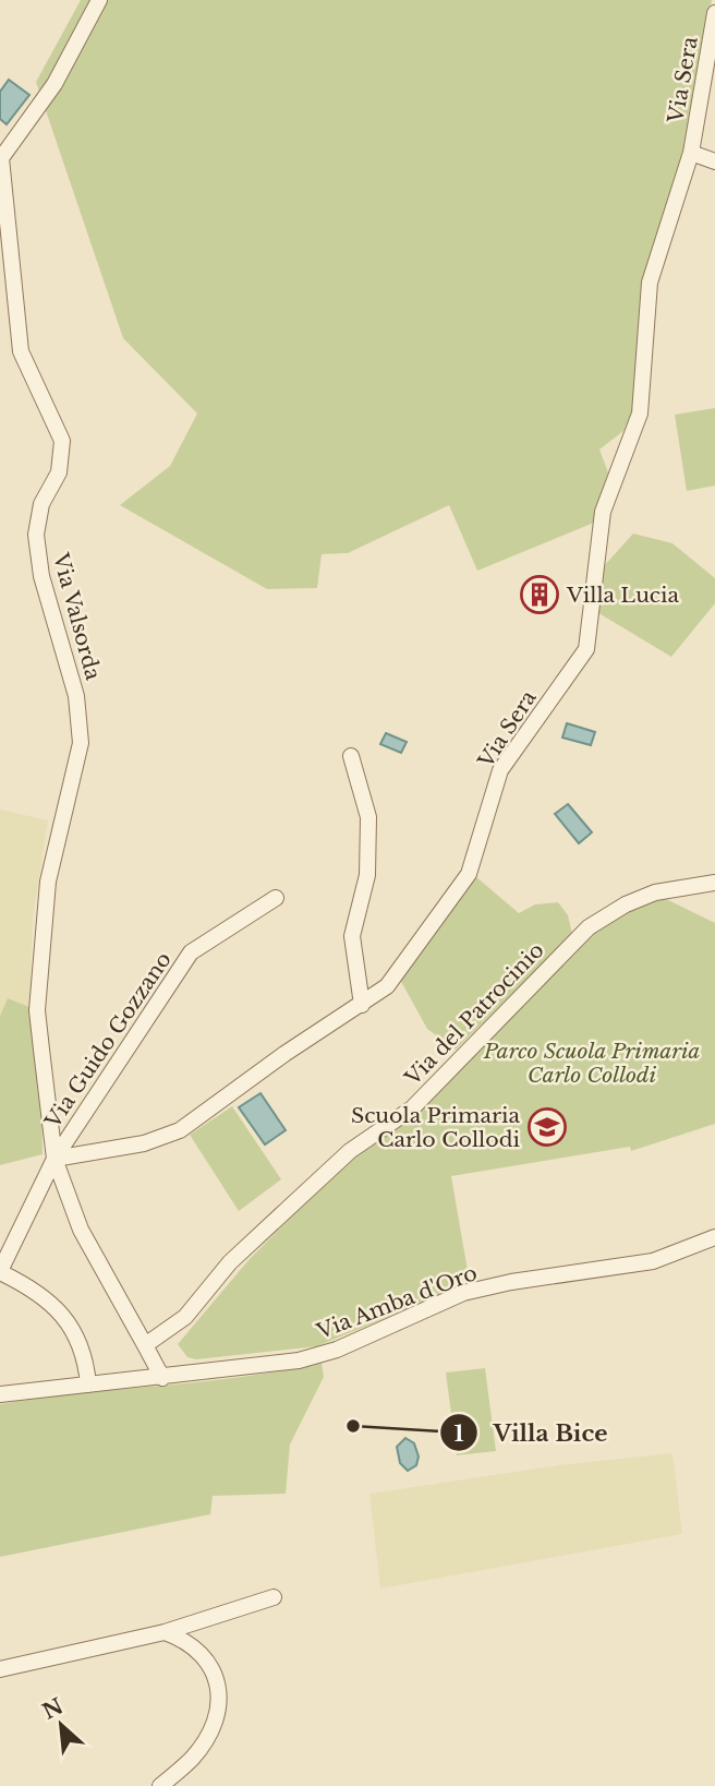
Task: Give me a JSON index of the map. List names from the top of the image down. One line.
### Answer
{"streets":{"street":["Via Sera","Via Valsorda","Via del Patrocinio","Via Guido Gozzano","Via Amba d'Oro"]},"crossings":[["Via Sera","Via Valsorda"],["Via Sera","Via Guido Gozzano"],["Via Valsorda","Via del Patrocinio"],["Via Valsorda","Via Guido Gozzano"]],"parks":["Parco Scuola Primaria Carlo Collodi"],"places":{"building":["Villa Lucia"],"school or university":["Scuola Primaria Carlo Collodi"],"other":["Villa Bice"]},"north":"top left"}
